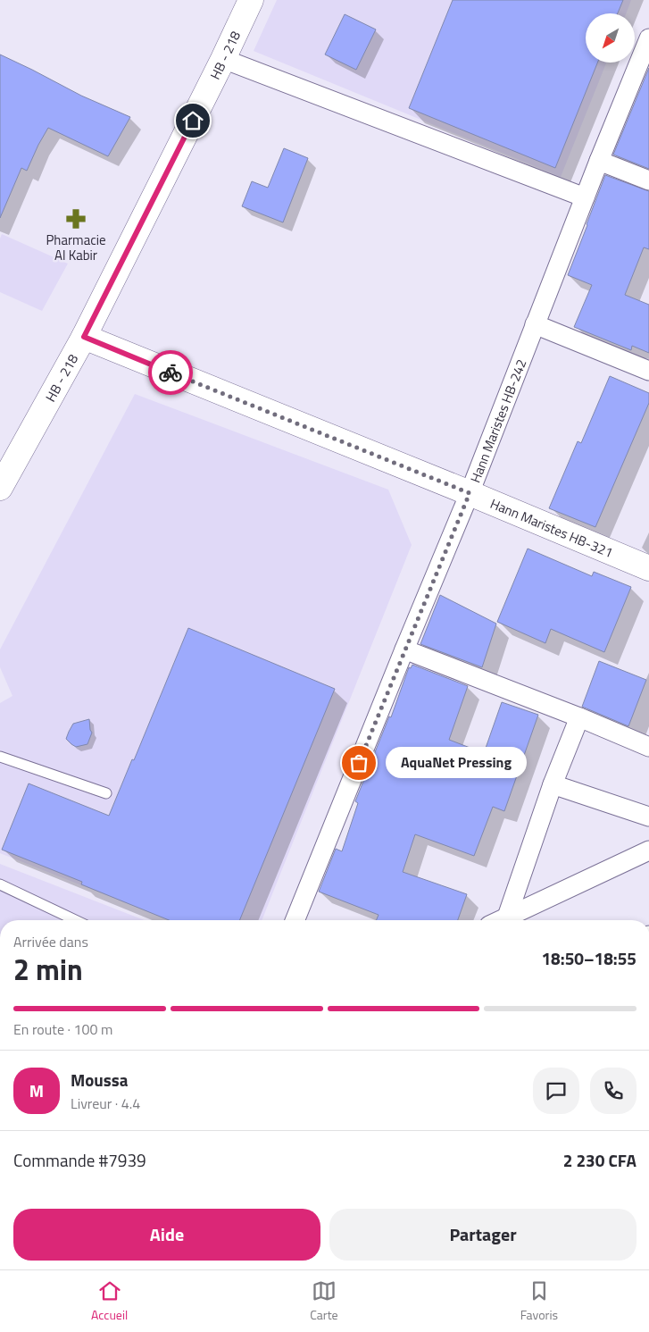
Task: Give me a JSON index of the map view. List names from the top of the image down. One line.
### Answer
{"streets":{"street":["HB - 218","Hann Maristes HB-242","Hann Maristes HB-321"]},"crossings":[["HB - 218","Hann Maristes HB-321"],["Hann Maristes HB-242","Hann Maristes HB-321"]],"places":{"pharmacy":["Pharmacie Al Kabir"],"other":["AquaNet Pressing"]},"north":"bottom left","page":{"bubble":"AquaNet Pressing","heading":["2 min","Arrivée dans","18:50–18:55"],"panel":["Moussa","Livreur · 4.4","Commande #7939","2 230 CFA"],"bar":"En route · 100 m","round":"M","buttons":["Aide","Partager"],"tabs":["Accueil","Carte","Favoris"]}}
